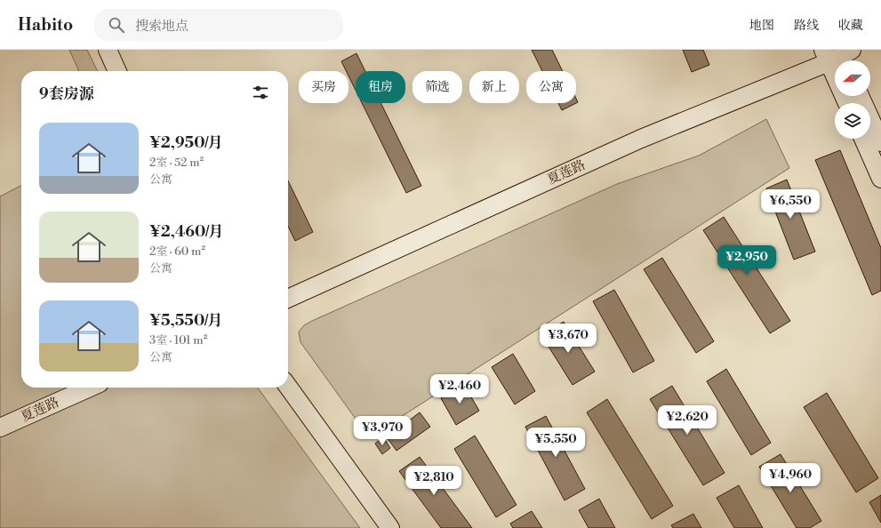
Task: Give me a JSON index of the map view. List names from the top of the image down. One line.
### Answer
{"streets":{"street":["夏莲路"]},"north":"left","page":{"header":"Habito","search":"搜索地点","nav":["地图","路线","收藏"],"chip":["买房","租房","筛选","新上","公寓"],"heading":"9套房源","list":[{"name":"¥2,950/月","note":"2室 · 52 m² · 公寓"},{"name":"¥2,460/月","note":"2室 · 60 m² · 公寓"},{"name":"¥5,550/月","note":"3室 · 101 m² · 公寓"}],"price":["¥6,550","¥2,950","¥3,670","¥2,460","¥2,620","¥3,970","¥5,550","¥4,960","¥2,810"]}}
